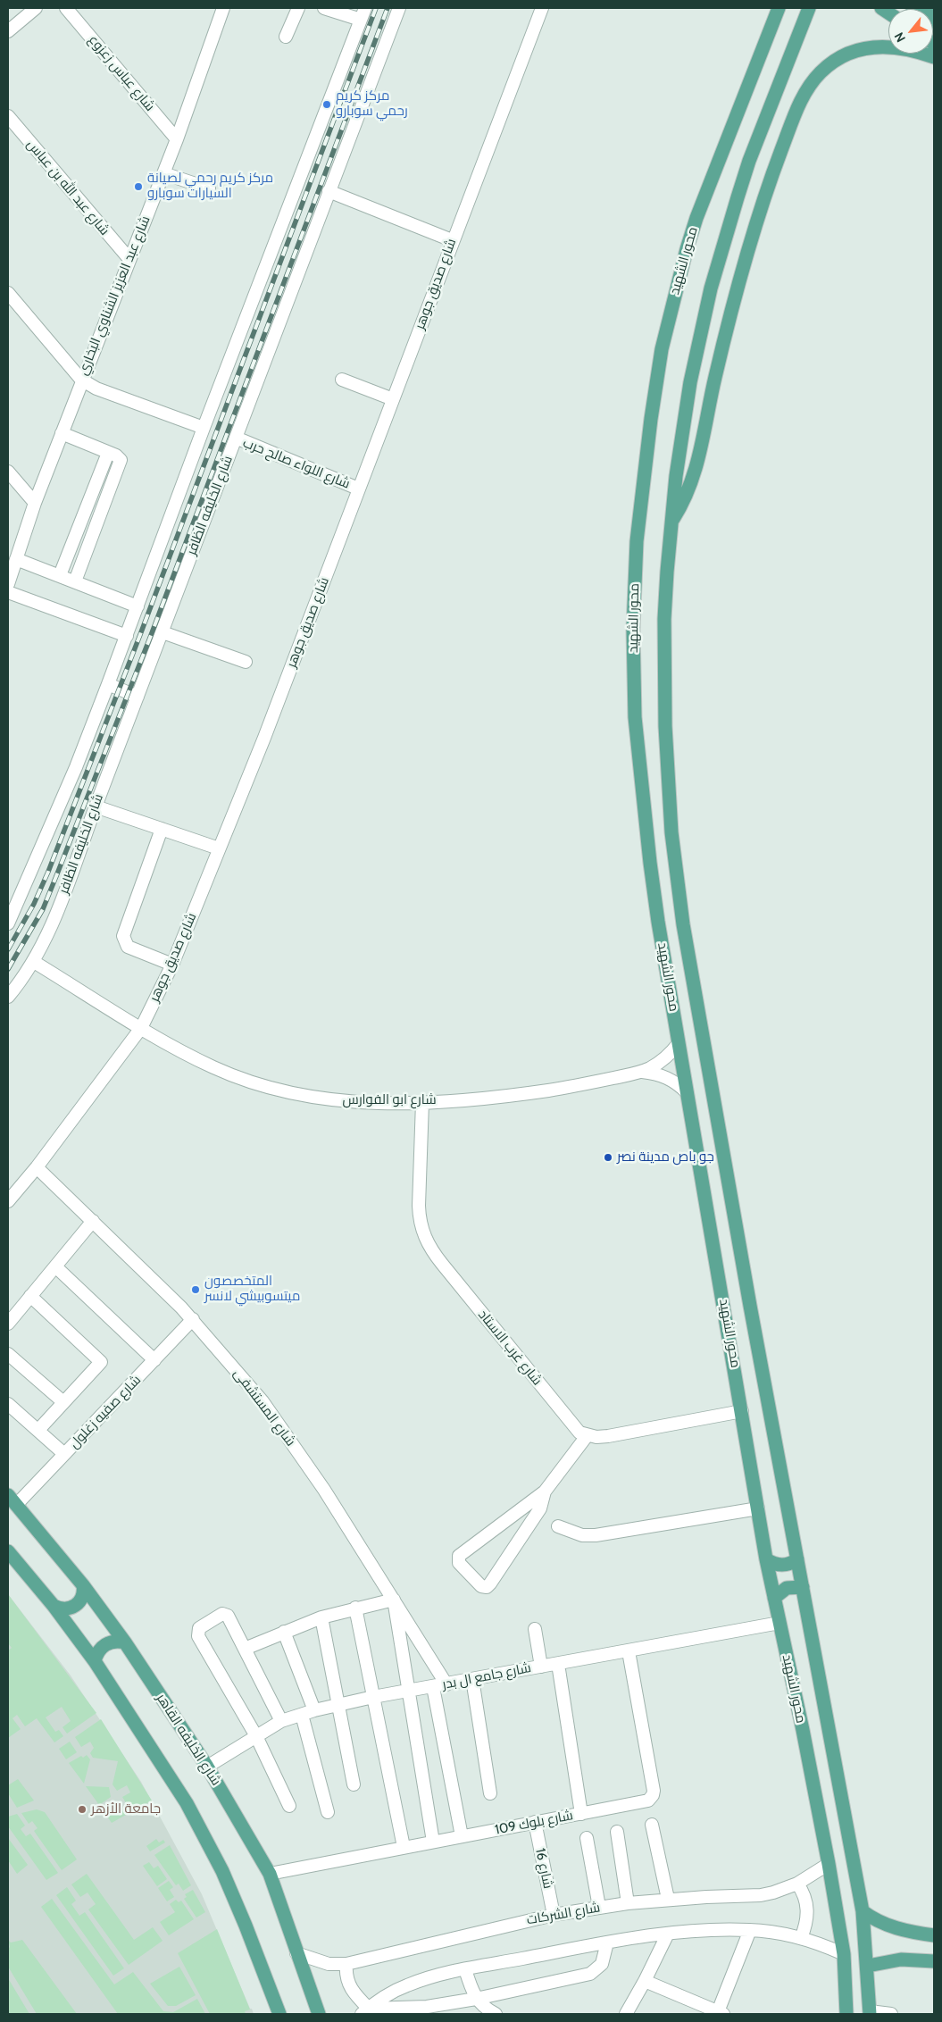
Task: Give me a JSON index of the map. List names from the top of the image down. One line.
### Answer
{"streets":{"main road":["محور الشهيد","شارع الخليفه القاهر"],"street":["شارع عباس زعزوع","شارع عبد الله بن عباس","شارع صديق جوهر","شارع عبد العزيز الشناوي البخاري","شارع اللواء صالح حرب","شارع الخليفه الظافر","شارع ابو الفوارس","شارع غرب الاستاد","شارع المستشفى","شارع صفيه زغلول","شارع جامع ال بدر","شارع بلوك 109","شارع 16","شارع الشركات"]},"crossings":[["شارع عباس زعزوع","شارع عبد العزيز الشناوي البخاري"],["شارع عبد الله بن عباس","شارع عبد العزيز الشناوي البخاري"],["محور الشهيد","شارع ابو الفوارس"],["محور الشهيد","شارع جامع ال بدر"],["محور الشهيد","شارع الشركات"],["شارع صديق جوهر","شارع اللواء صالح حرب"],["شارع صديق جوهر","شارع ابو الفوارس"],["شارع صديق جوهر","شارع المستشفى"],["شارع اللواء صالح حرب","شارع الخليفه الظافر"],["شارع الخليفه الظافر","شارع ابو الفوارس"],["شارع ابو الفوارس","شارع غرب الاستاد"],["شارع المستشفى","شارع صفيه زغلول"],["شارع المستشفى","شارع جامع ال بدر"],["شارع صفيه زغلول","شارع الخليفه القاهر"],["شارع جامع ال بدر","شارع الخليفه القاهر"],["شارع جامع ال بدر","شارع بلوك 109"],["شارع الخليفه القاهر","شارع بلوك 109"],["شارع الخليفه القاهر","شارع الشركات"],["شارع بلوك 109","شارع 16"],["شارع 16","شارع الشركات"]],"places":["مركز كريم رحمي سوبارو","مركز كريم رحمي لصيانة السيارات سوبارو","جو باص مدينة نصر","المتخصصون ميتسوبيشي لانسر","جامعة الأزهر"],"north":"bottom left"}
